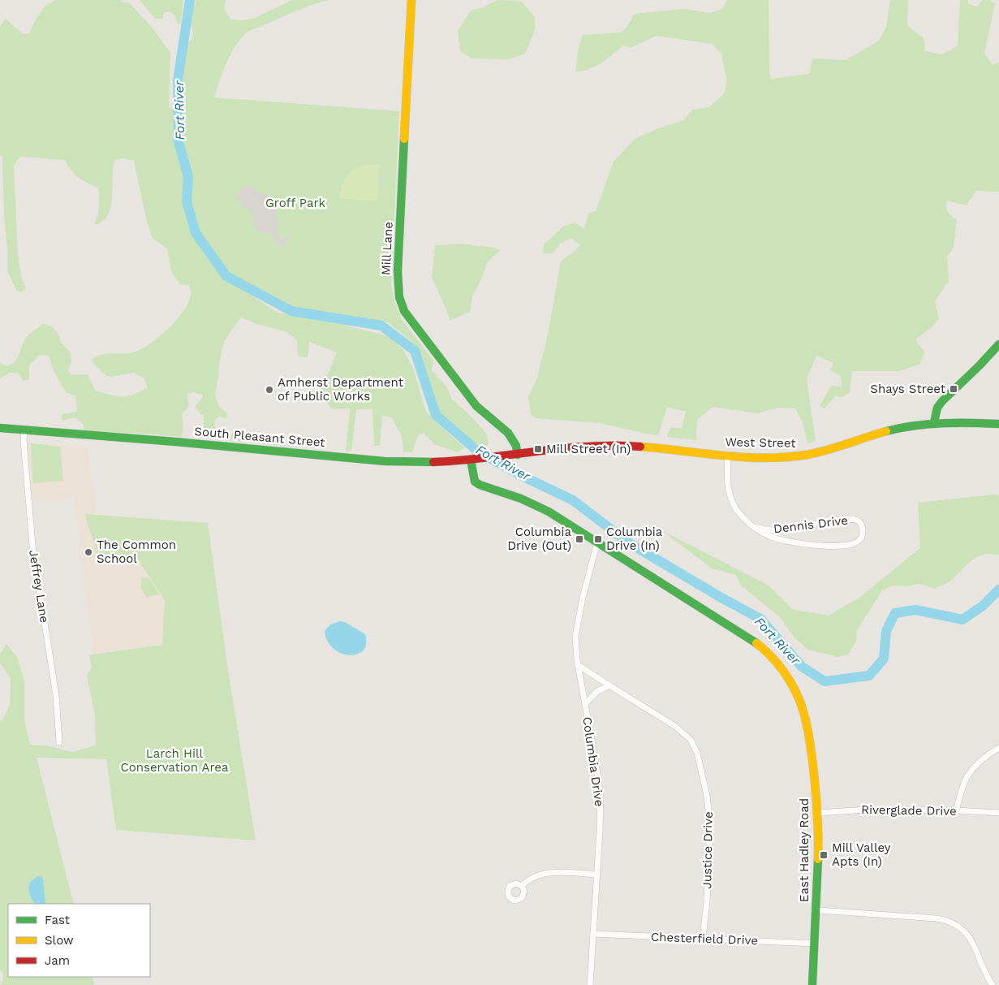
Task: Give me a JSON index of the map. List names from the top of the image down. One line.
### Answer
{"streets":{"street":["Mill Lane","South Pleasant Street","West Street","Dennis Drive","Jeffrey Lane","Columbia Drive","Riverglade Drive","Justice Drive","East Hadley Road","Chesterfield Drive"]},"crossings":[["Mill Lane","South Pleasant Street"],["Mill Lane","West Street"],["South Pleasant Street","West Street"],["South Pleasant Street","Jeffrey Lane"],["South Pleasant Street","East Hadley Road"],["West Street","Dennis Drive"],["Columbia Drive","Justice Drive"],["Columbia Drive","East Hadley Road"],["Columbia Drive","Chesterfield Drive"],["Riverglade Drive","East Hadley Road"],["Justice Drive","Chesterfield Drive"],["East Hadley Road","Chesterfield Drive"]],"water":["Fort River"],"parks":["Groff Park","Larch Hill Conservation Area"],"places":{"transit":["Shays Street","Mill Street (In)","Columbia Drive (Out)","Columbia Drive (In)","Mill Valley Apts (In)"],"other":["Amherst Department of Public Works","The Common School"]},"legend":["Fast","Slow","Jam"]}
